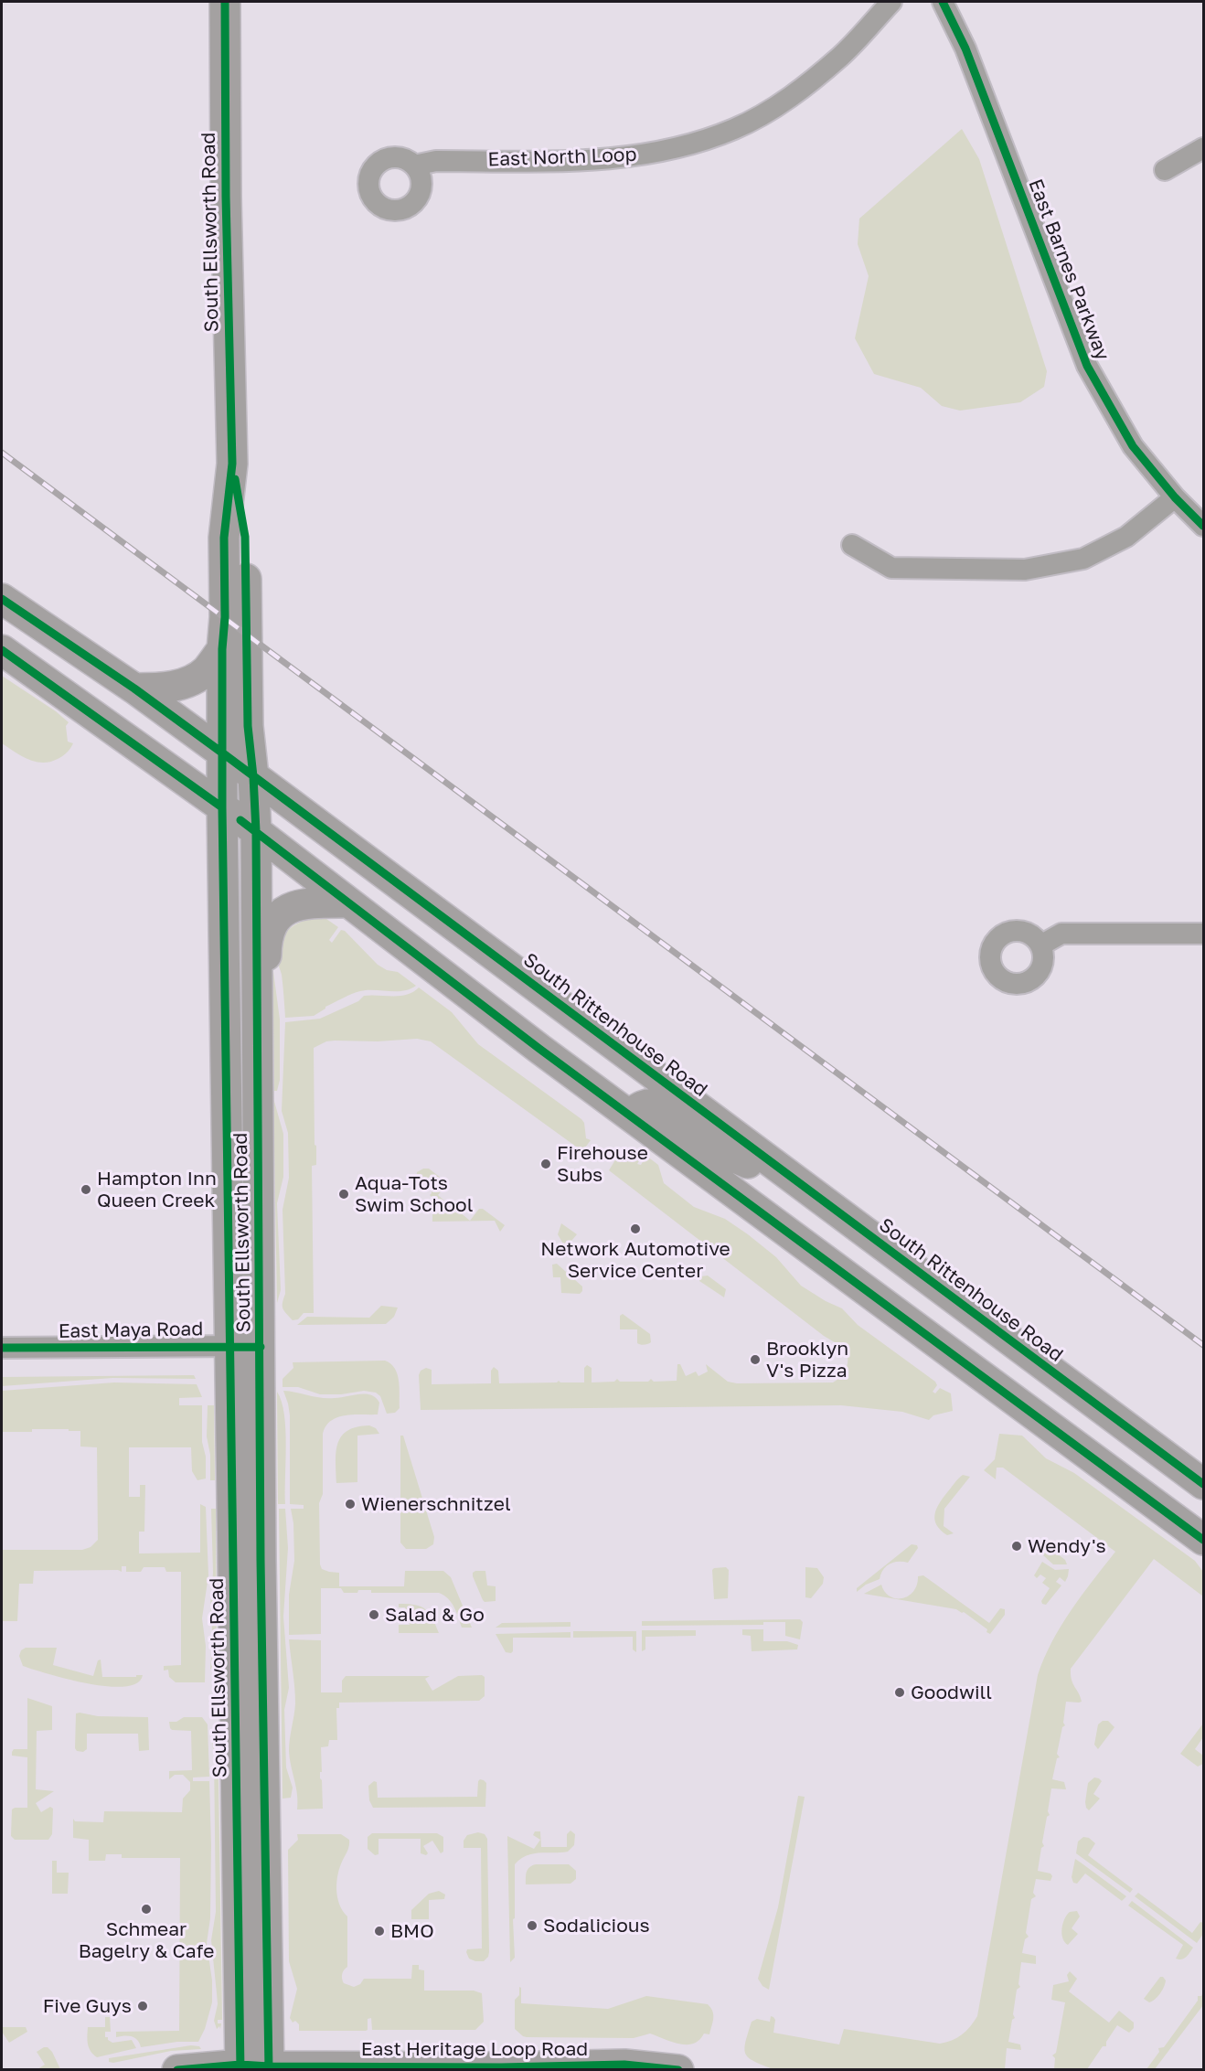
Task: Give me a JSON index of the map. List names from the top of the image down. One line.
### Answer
{"streets":{"street":["East North Loop","South Ellsworth Road","East Barnes Parkway","South Rittenhouse Road","East Maya Road","East Heritage Loop Road"]},"crossings":[["South Ellsworth Road","South Rittenhouse Road"],["South Ellsworth Road","East Maya Road"],["South Ellsworth Road","East Heritage Loop Road"]],"places":["Firehouse Subs","Hampton Inn Queen Creek","Aqua-Tots Swim School","Network Automotive Service Center","Brooklyn V's Pizza","Wienerschnitzel","Wendy's","Salad & Go","Goodwill","Schmear Bagelry & Cafe","Sodalicious","BMO","Five Guys"]}
